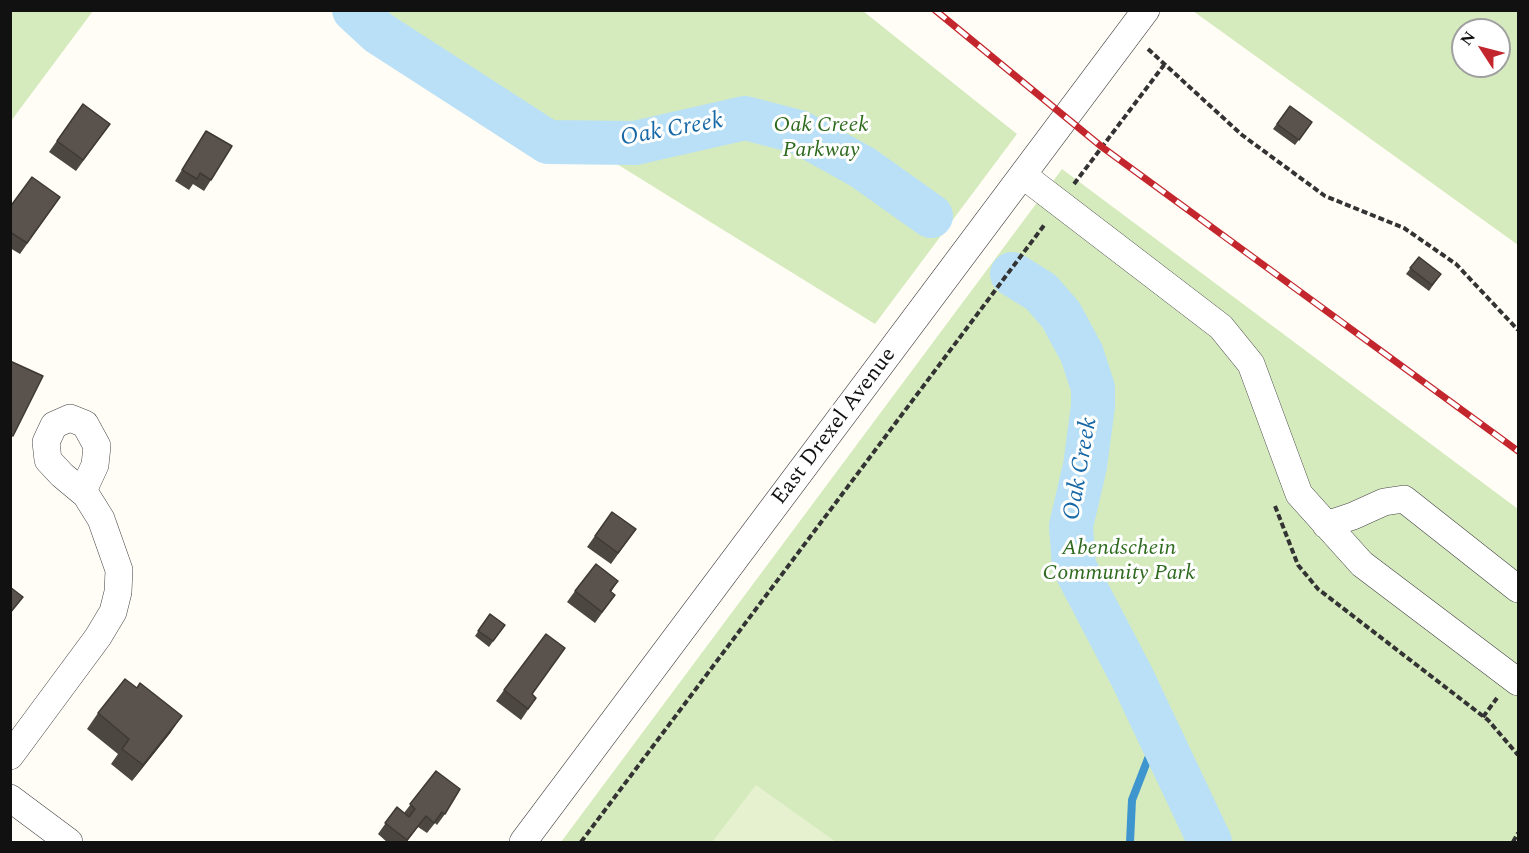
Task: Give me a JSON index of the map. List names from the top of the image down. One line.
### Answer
{"streets":{"street":["East Drexel Avenue"]},"water":["Oak Creek"],"parks":["Oak Creek Parkway","Abendschein Community Park"],"north":"top left"}
